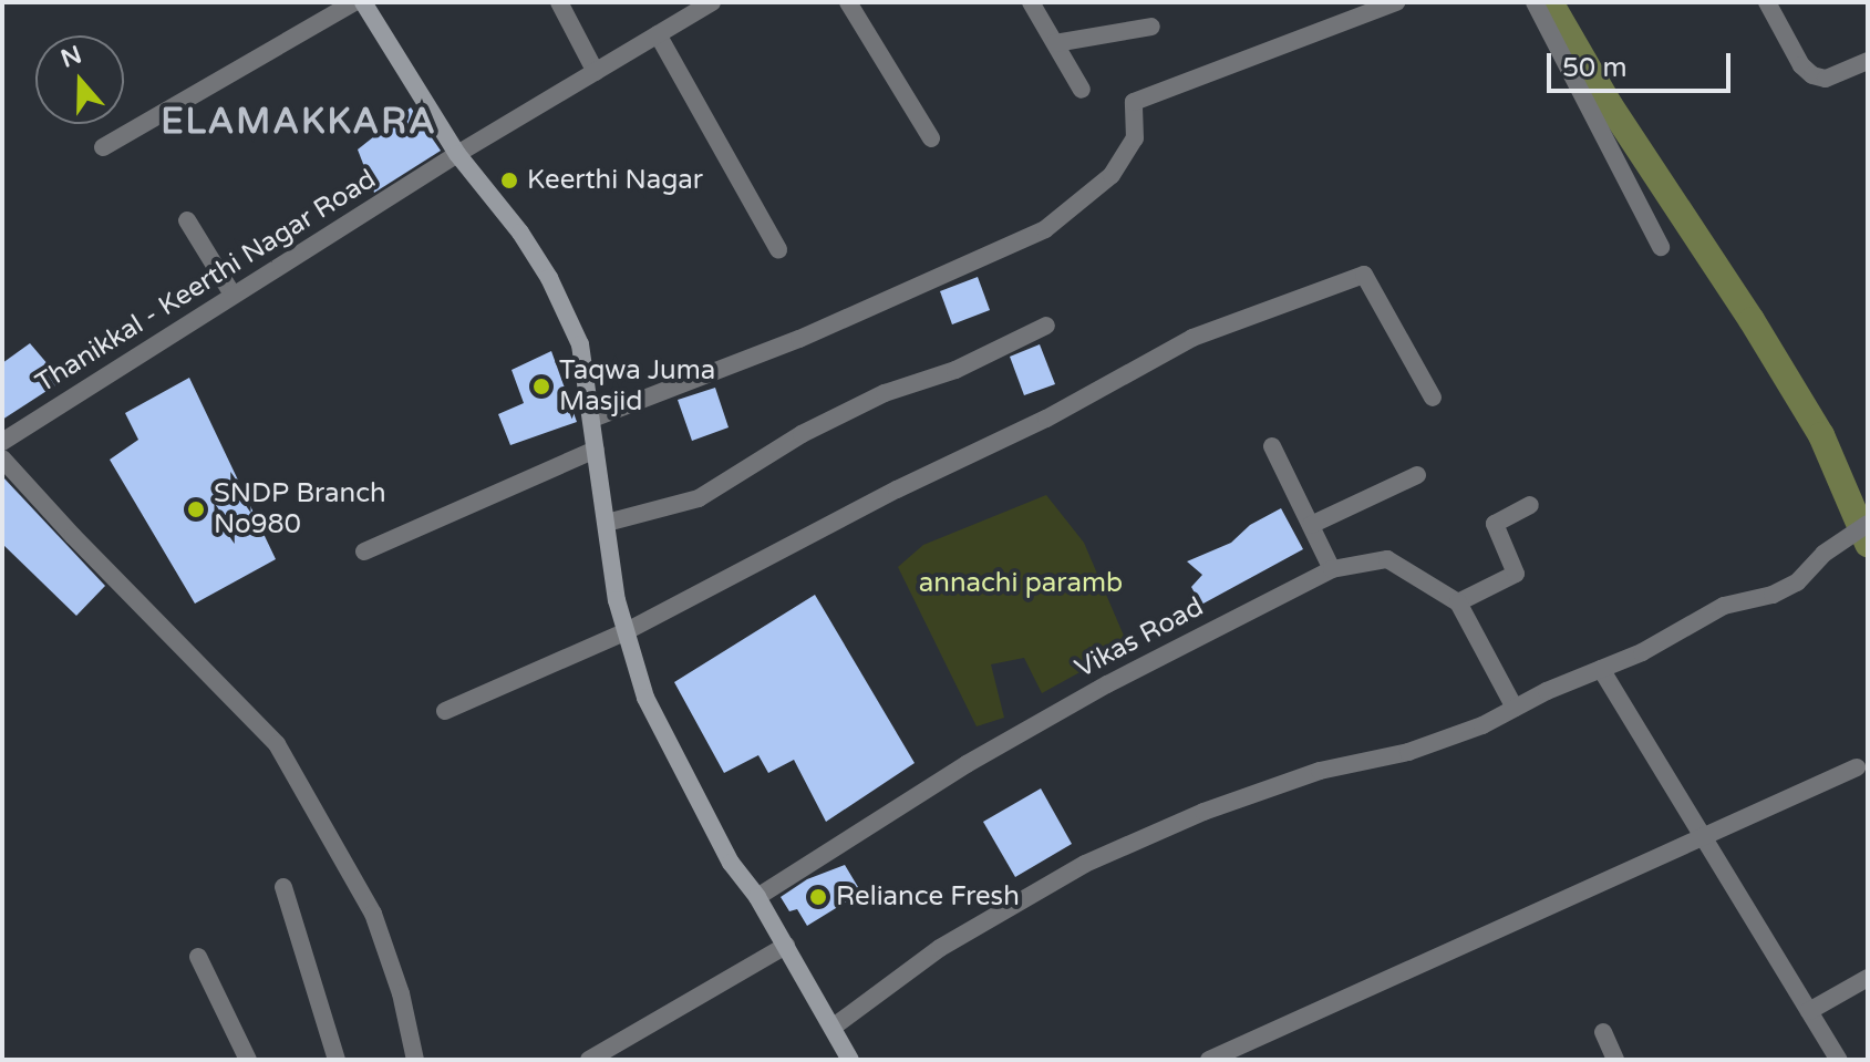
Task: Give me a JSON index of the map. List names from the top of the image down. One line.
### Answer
{"streets":{"street":["Thanikkal - Keerthi Nagar Road","Vikas Road"]},"districts":["ELAMAKKARA"],"parks":["annachi paramb"],"places":["Keerthi Nagar","Taqwa Juma Masjid","SNDP Branch No980","Reliance Fresh"],"scale_bar":"50 m","north":"top"}
